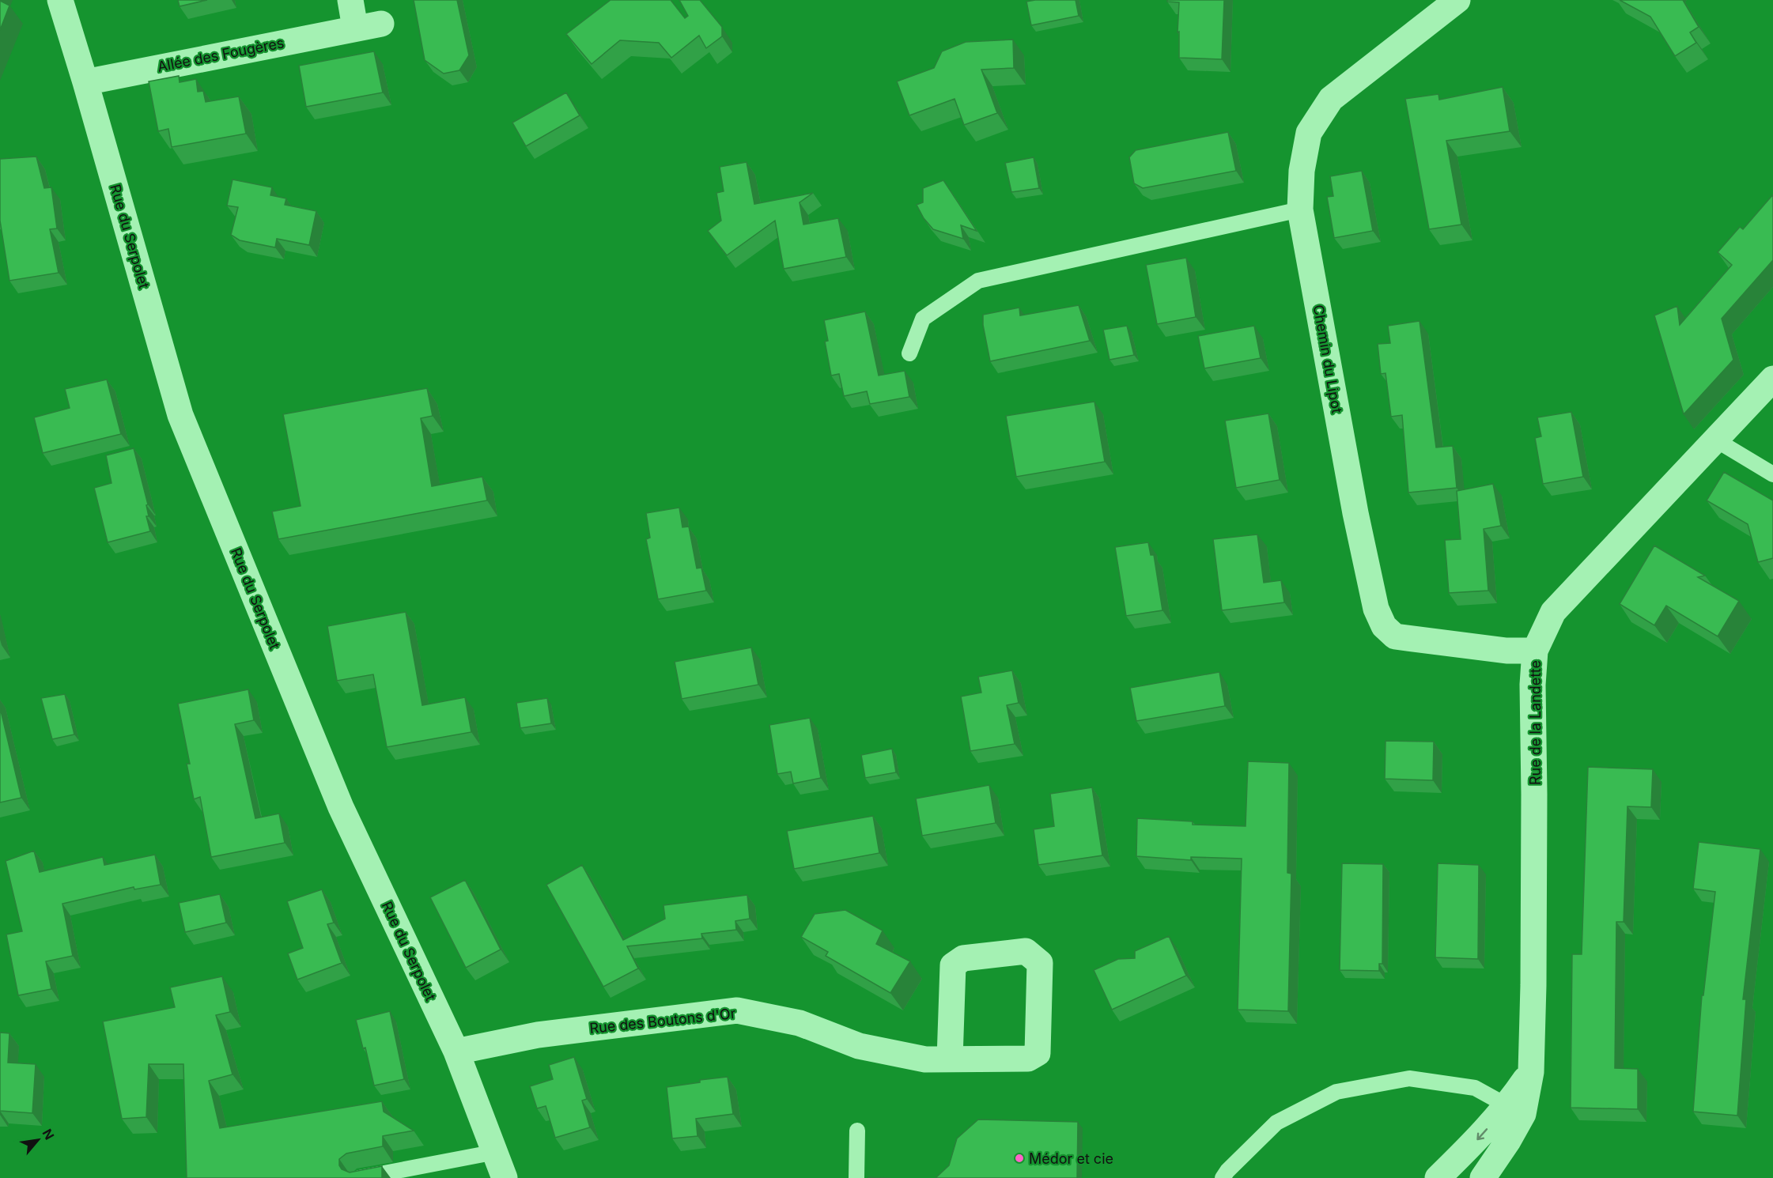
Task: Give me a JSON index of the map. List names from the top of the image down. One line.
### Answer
{"streets":{"street":["Allée des Fougères","Rue du Serpolet","Chemin du Lipot","Rue de la Landette","Rue des Boutons d'Or"]},"crossings":[["Allée des Fougères","Rue du Serpolet"],["Rue du Serpolet","Rue des Boutons d'Or"],["Chemin du Lipot","Rue de la Landette"]],"places":["Médor et cie"],"north":"top right"}
